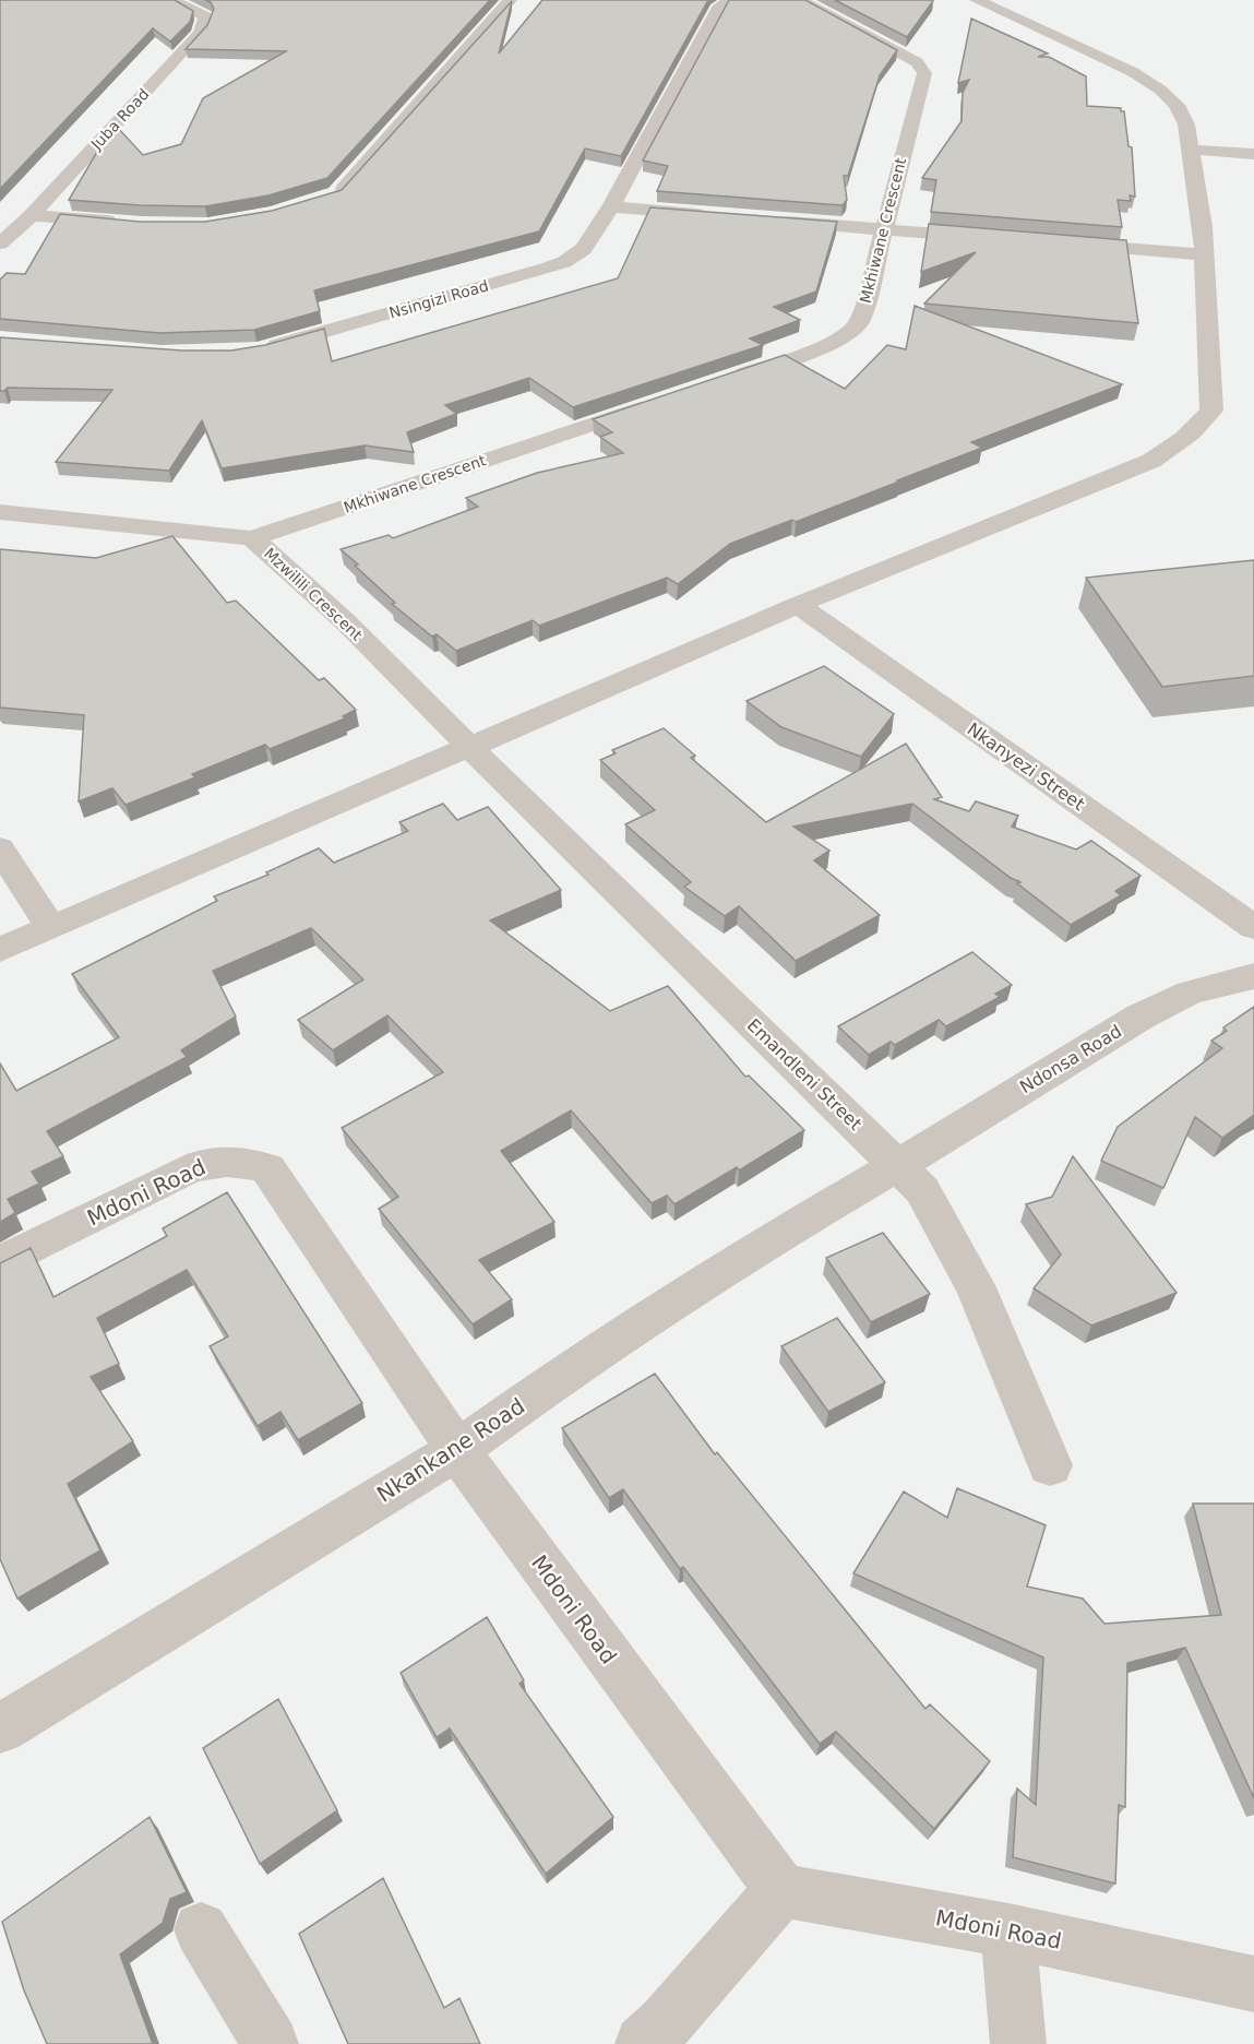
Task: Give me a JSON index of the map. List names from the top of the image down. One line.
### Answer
{"streets":{"street":["Juba Road","Mkhiwane Crescent","Nsingizi Road","Mzwilili Crescent","Nkanyezi Street","Ndonsa Road","Emandleni Street","Mdoni Road","Nkankane Road"]},"crossings":[["Mkhiwane Crescent","Mzwilili Crescent"],["Mzwilili Crescent","Emandleni Street"],["Ndonsa Road","Emandleni Street"],["Ndonsa Road","Nkankane Road"],["Emandleni Street","Nkankane Road"],["Mdoni Road","Nkankane Road"]]}
